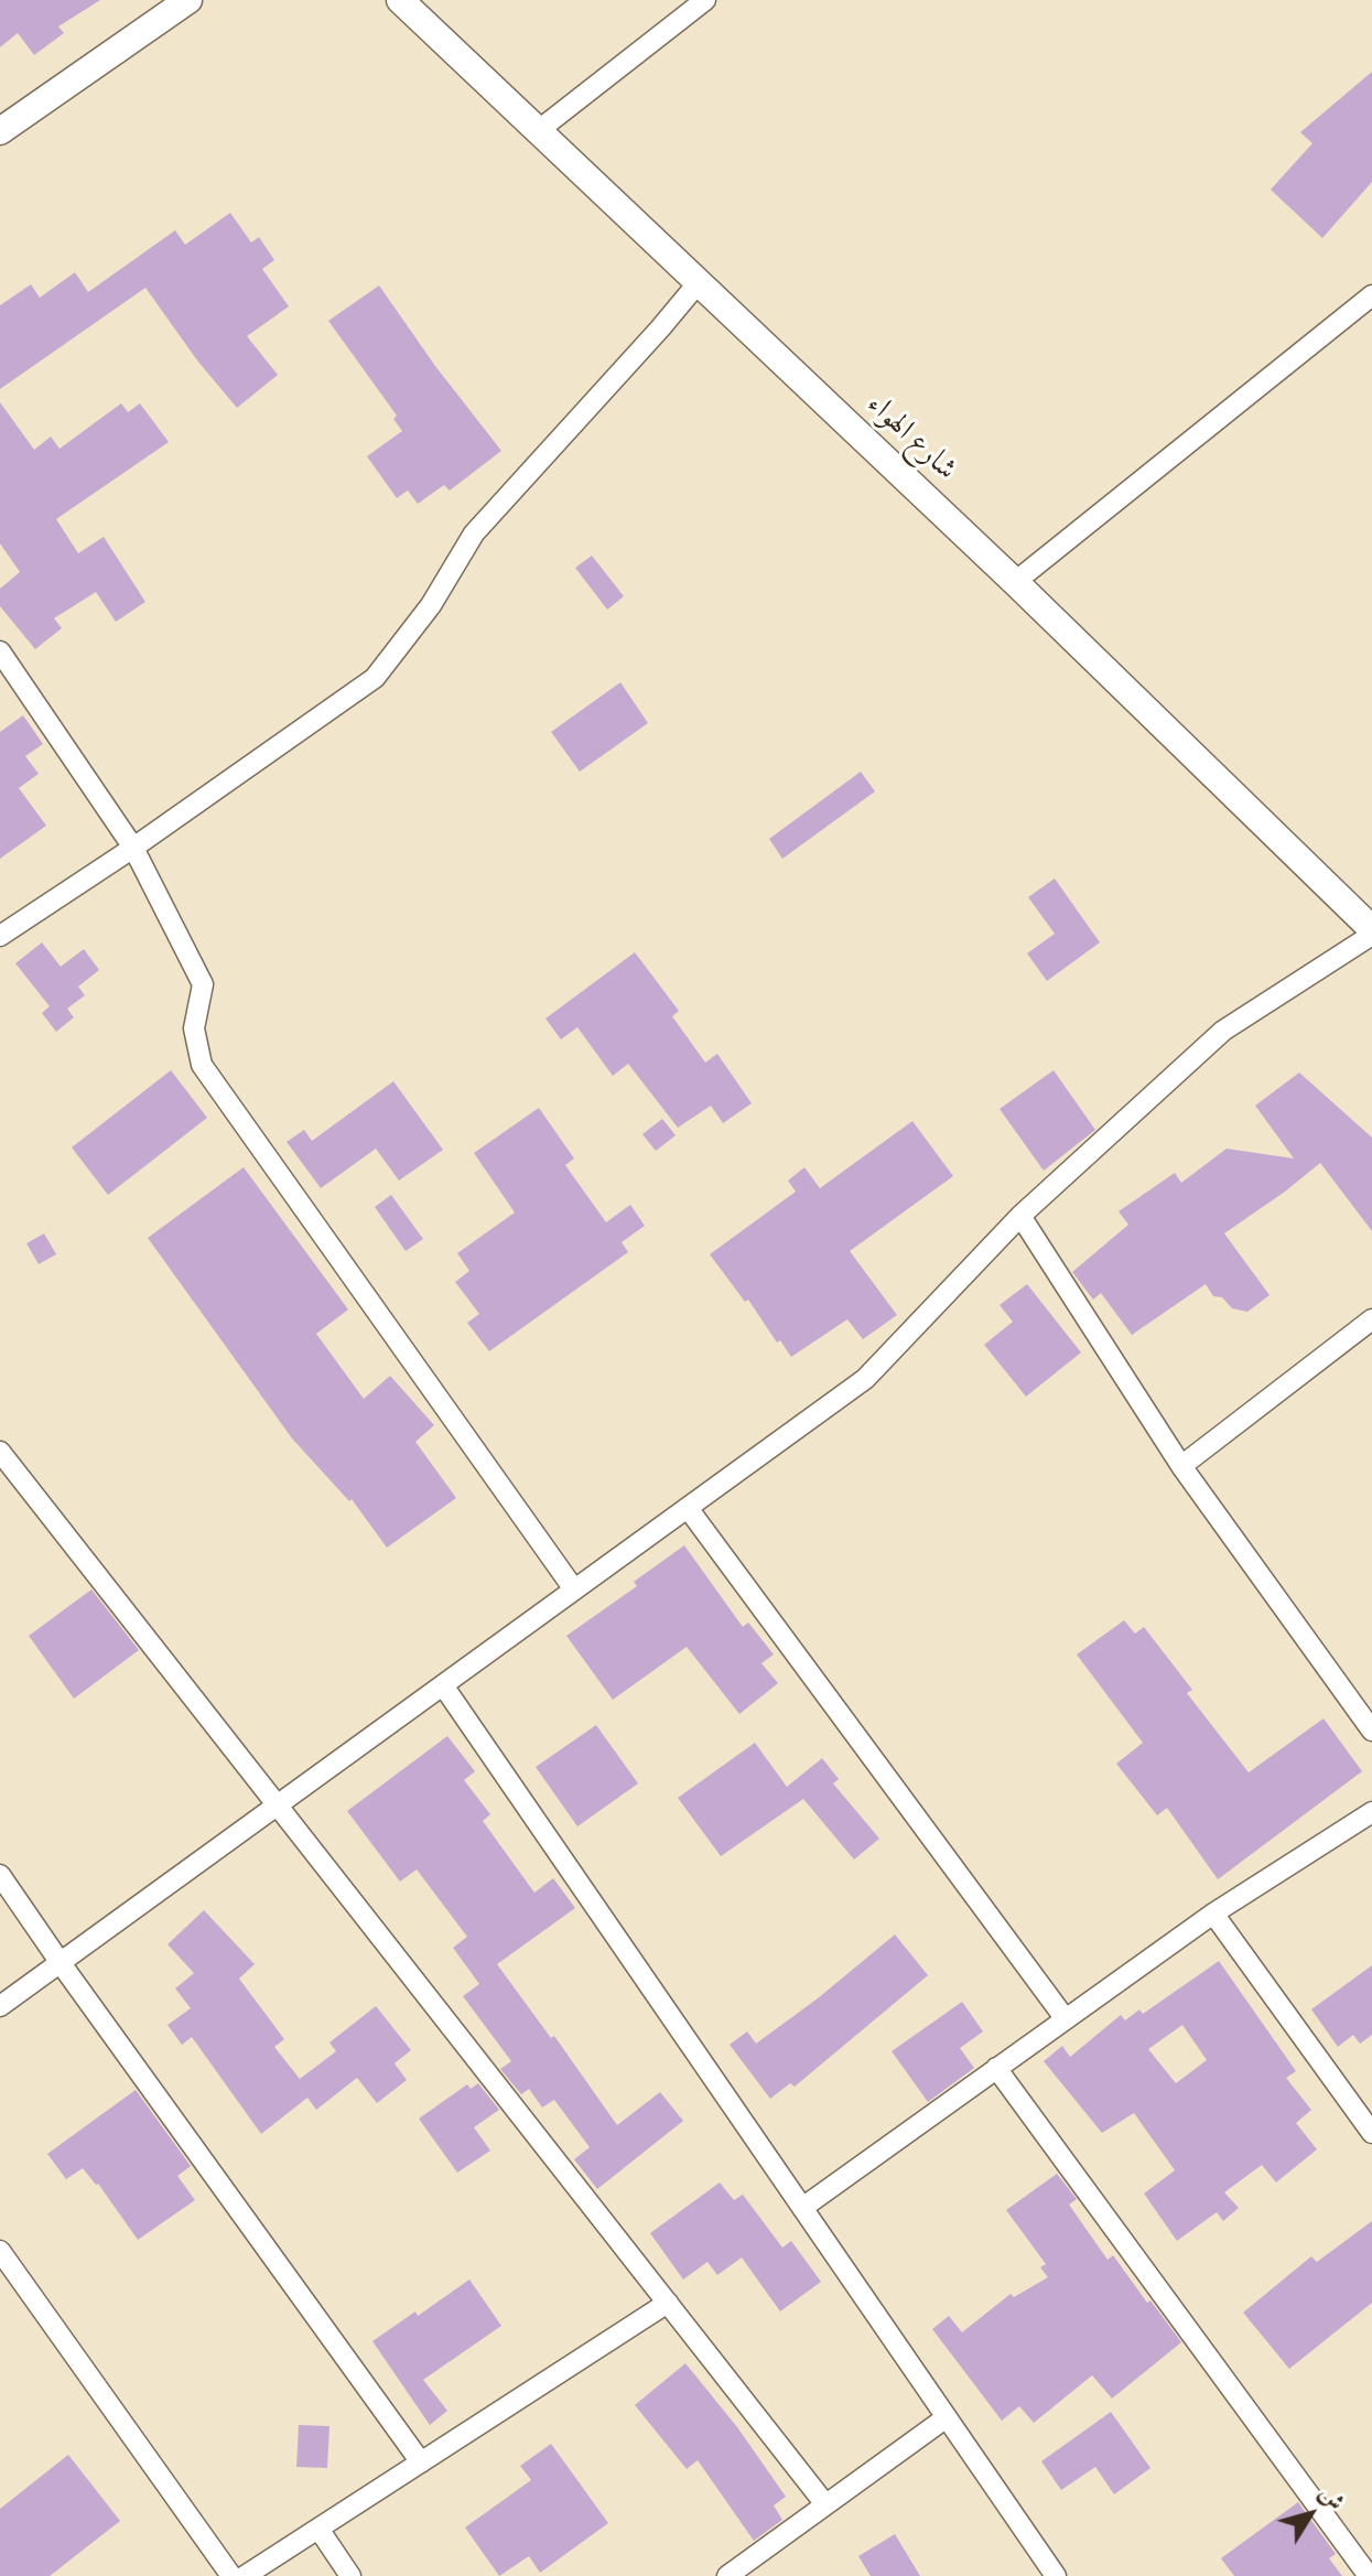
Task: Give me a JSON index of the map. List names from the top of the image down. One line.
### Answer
{"streets":{"street":["شارع الهواء"]},"north":"top right"}
